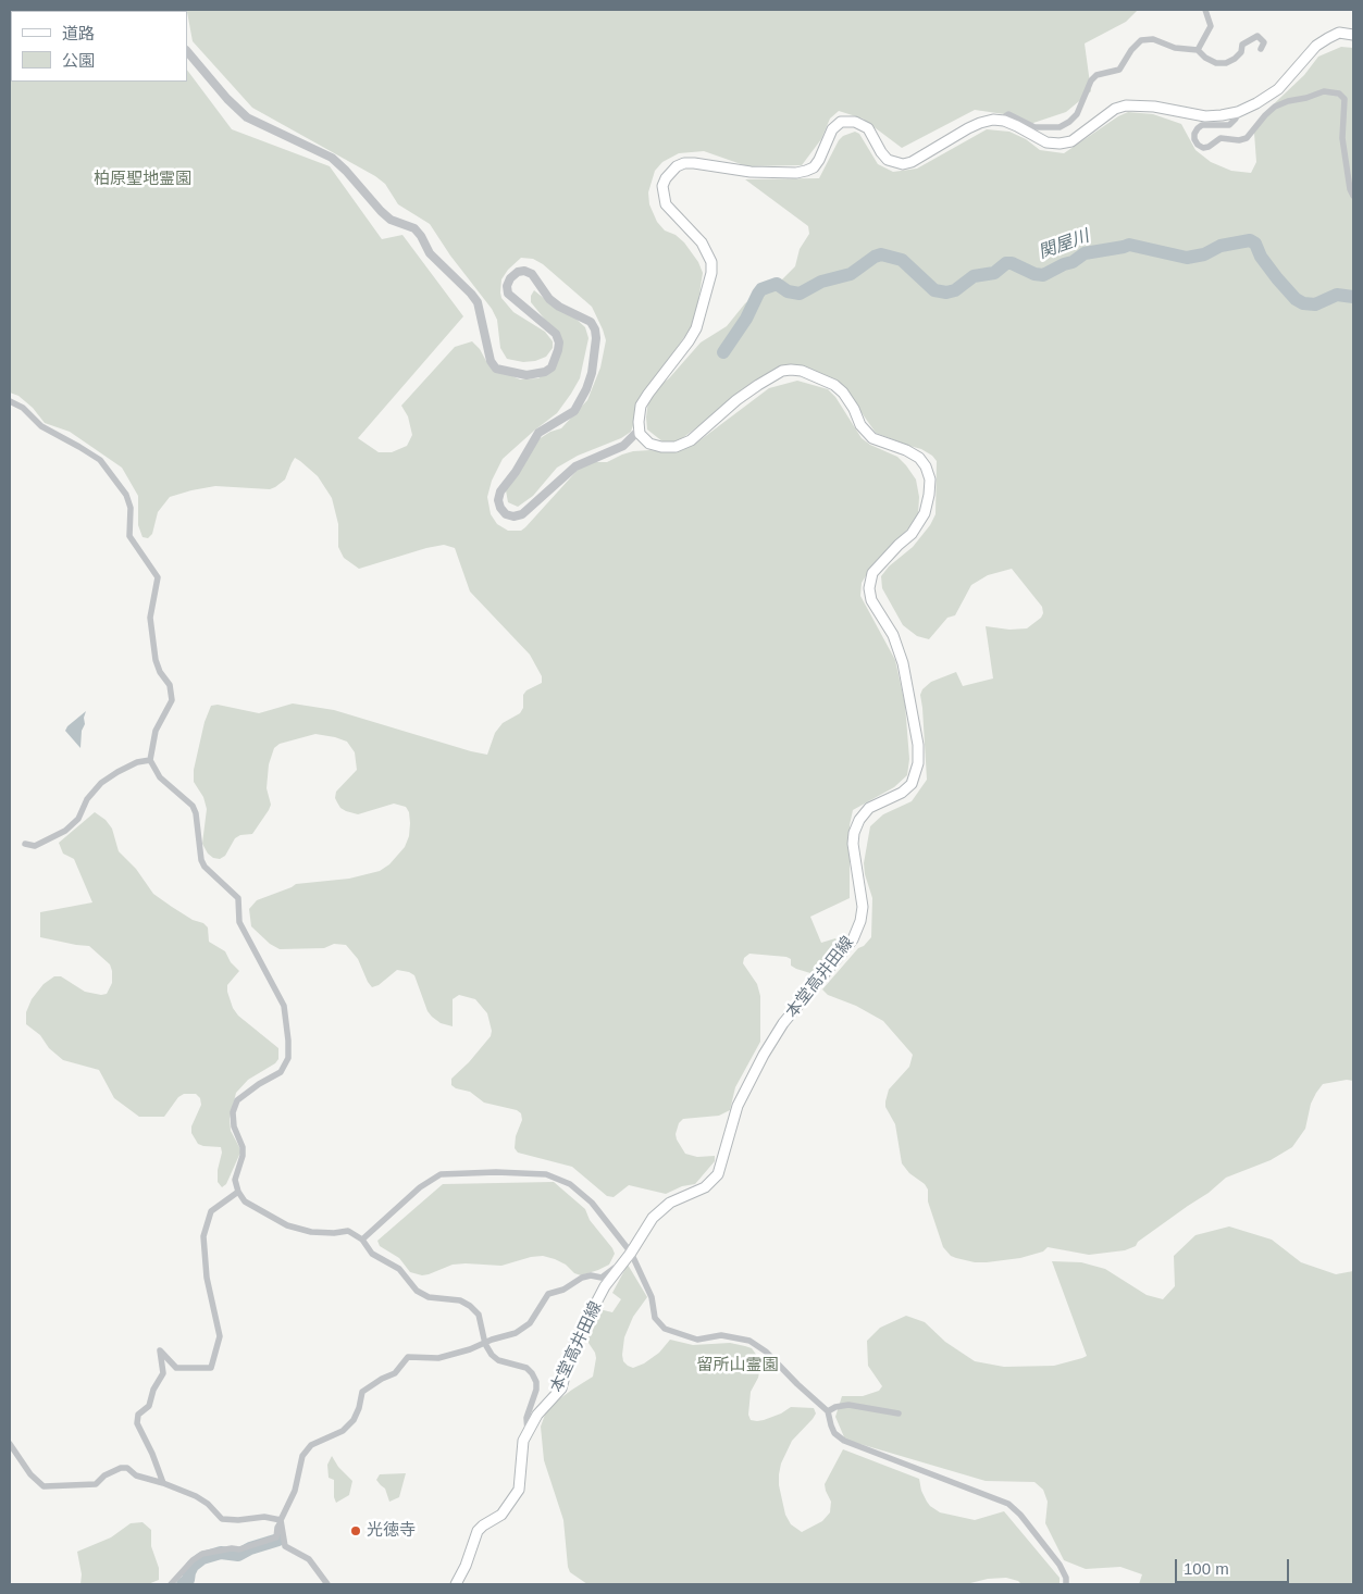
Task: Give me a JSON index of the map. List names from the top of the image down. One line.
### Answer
{"streets":{"main road":["本堂高井田線"]},"water":["関屋川"],"parks":["柏原聖地霊園","留所山霊園"],"places":["光徳寺"],"legend":["道路","公園"],"scale_bar":"100 m"}
